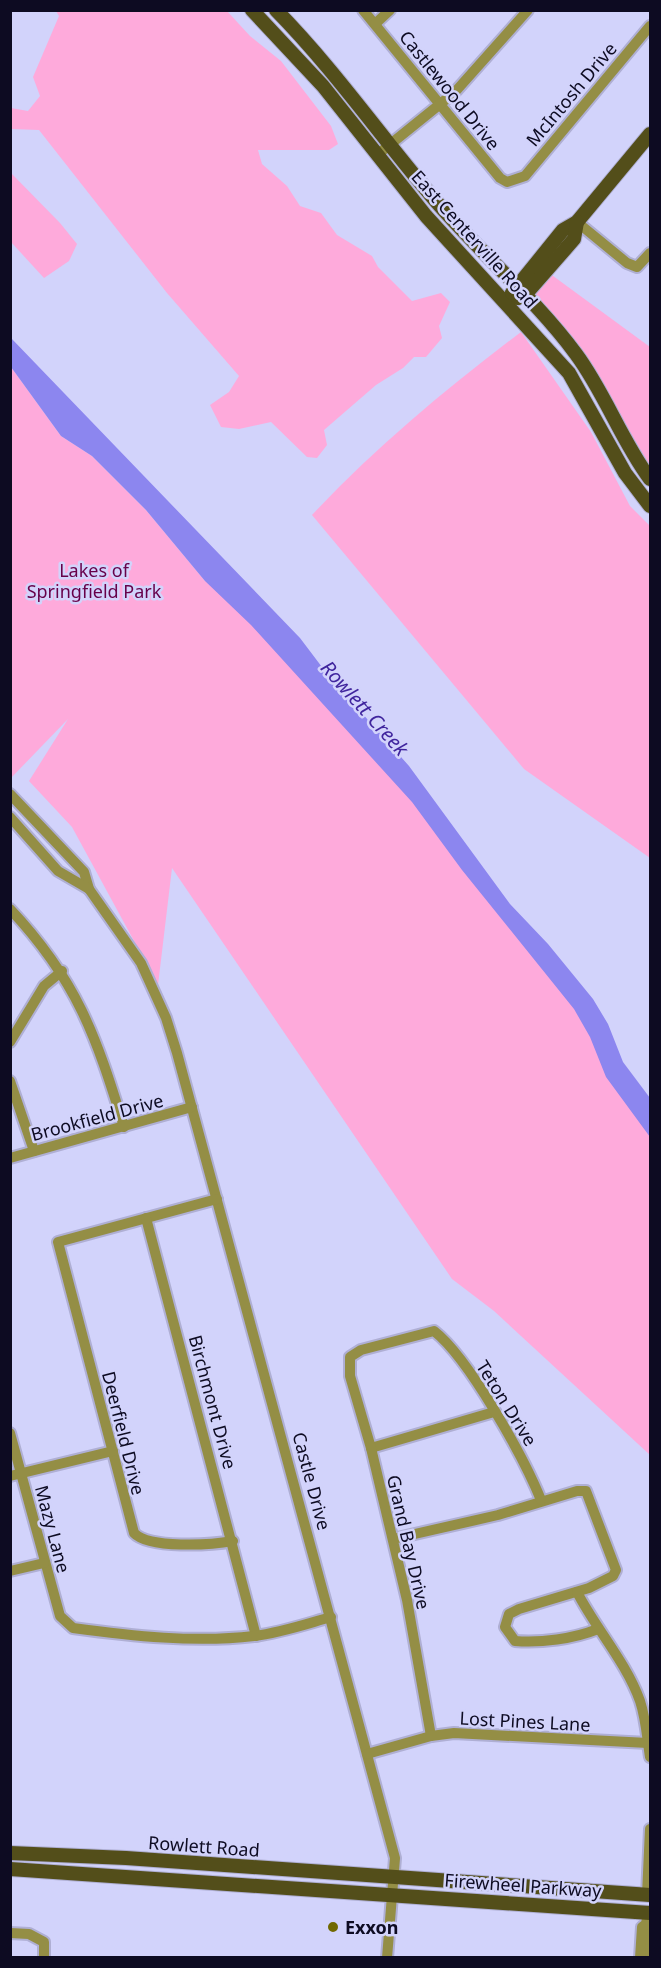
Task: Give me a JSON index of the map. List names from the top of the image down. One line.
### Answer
{"streets":{"main road":["East Centerville Road","Rowlett Road","Firewheel Parkway"],"street":["Castlewood Drive","McIntosh Drive","Brookfield Drive","Birchmont Drive","Teton Drive","Deerfield Drive","Castle Drive","Mazy Lane","Grand Bay Drive","Lost Pines Lane"]},"crossings":[["Castlewood Drive","McIntosh Drive"],["Brookfield Drive","Castle Drive"],["Birchmont Drive","Deerfield Drive"],["Birchmont Drive","Mazy Lane"],["Teton Drive","Grand Bay Drive"],["Castle Drive","Lost Pines Lane"],["Castle Drive","Rowlett Road"],["Castle Drive","Firewheel Parkway"],["Grand Bay Drive","Lost Pines Lane"],["Rowlett Road","Firewheel Parkway"]],"water":["Rowlett Creek"],"parks":["Lakes of Springfield Park"],"places":["Exxon"]}
